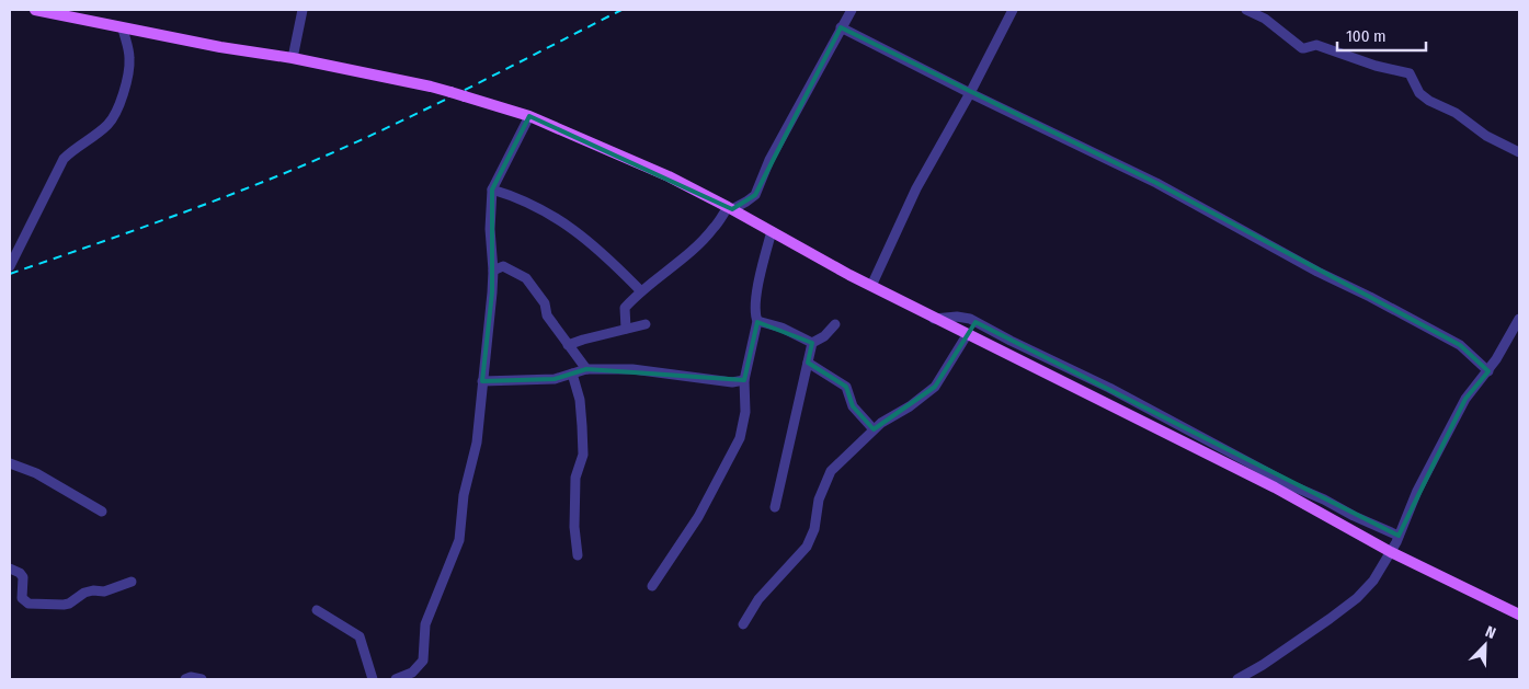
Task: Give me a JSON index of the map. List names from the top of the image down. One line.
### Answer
{"scale_bar":"100 m","north":"top right"}
